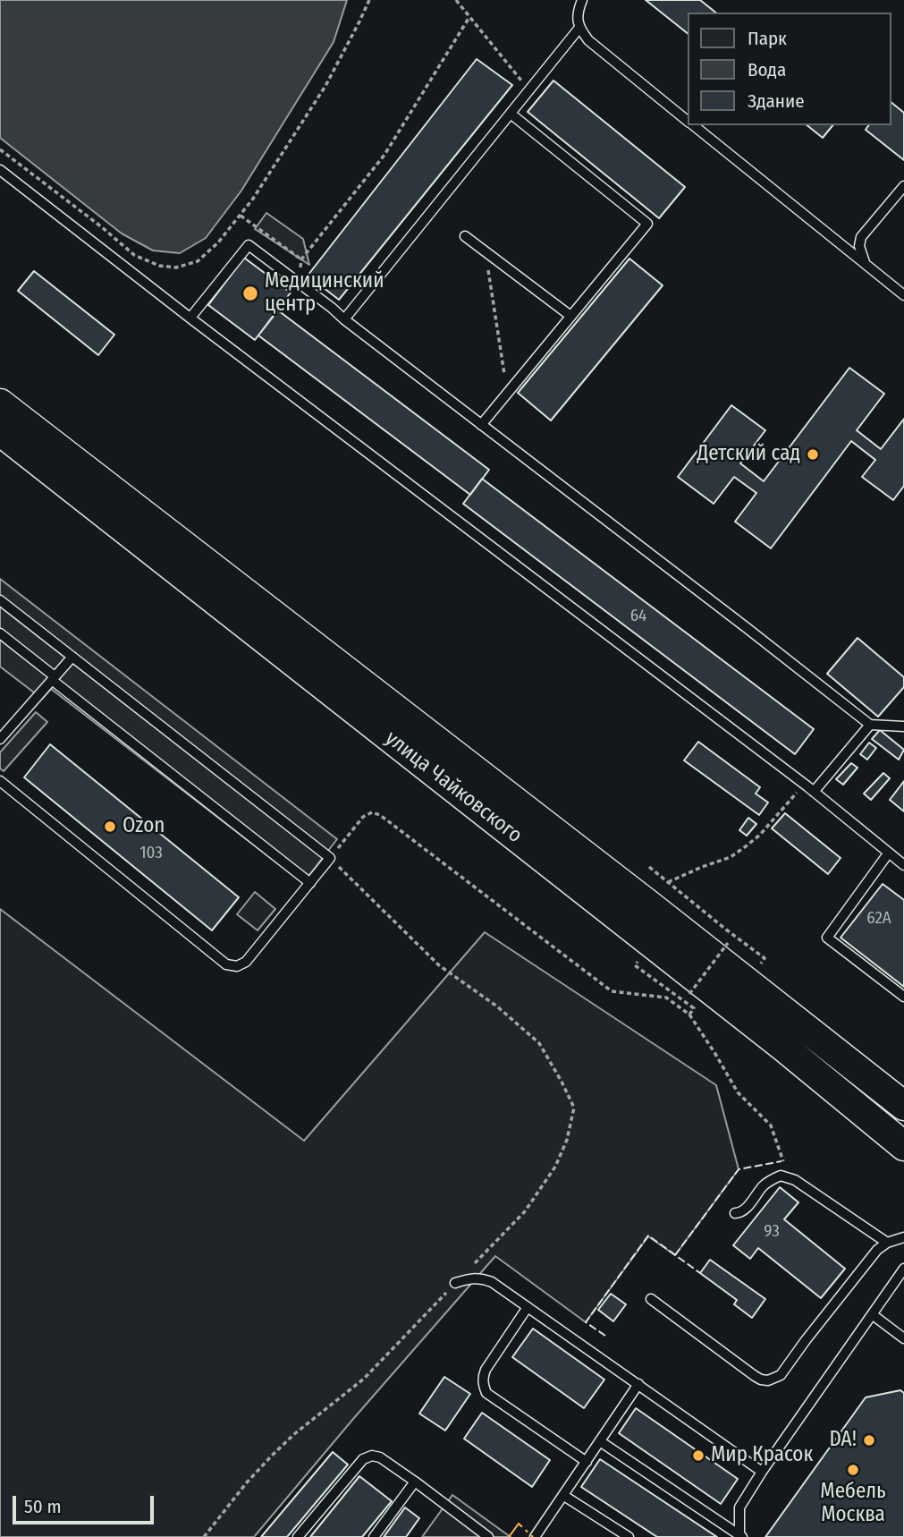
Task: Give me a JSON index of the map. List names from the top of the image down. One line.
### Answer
{"streets":{"highway":["улица Чайковского"]},"places":["Медицинский центр","Детский сад","Ozon","DA!","Мир Красок","Мебель Москва"],"house_numbers":["64","103","62А","93"],"legend":["Парк","Вода","Здание"],"scale_bar":"50 m"}
